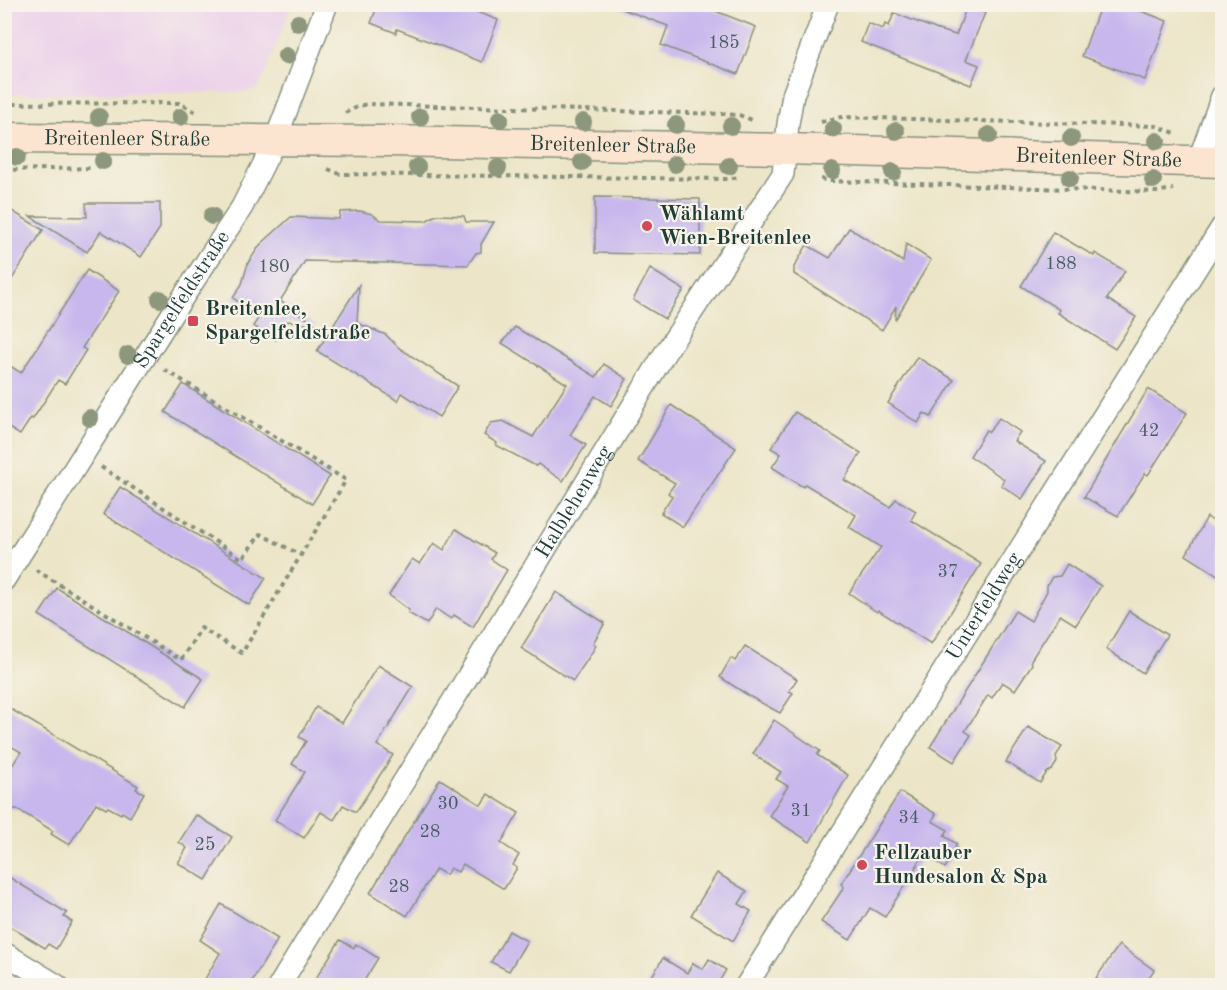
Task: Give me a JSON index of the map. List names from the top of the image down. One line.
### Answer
{"streets":{"main road":["Breitenleer Straße"],"street":["Spargelfeldstraße","Halblehenweg","Unterfeldweg"]},"crossings":[["Breitenleer Straße","Spargelfeldstraße"],["Breitenleer Straße","Halblehenweg"]],"places":{"other":["Wählamt Wien-Breitenlee","Fellzauber Hundesalon & Spa"],"transit":["Breitenlee, Spargelfeldstraße"]},"house_numbers":["185","188","180","42","37","30","31","34","28","25","28"]}
